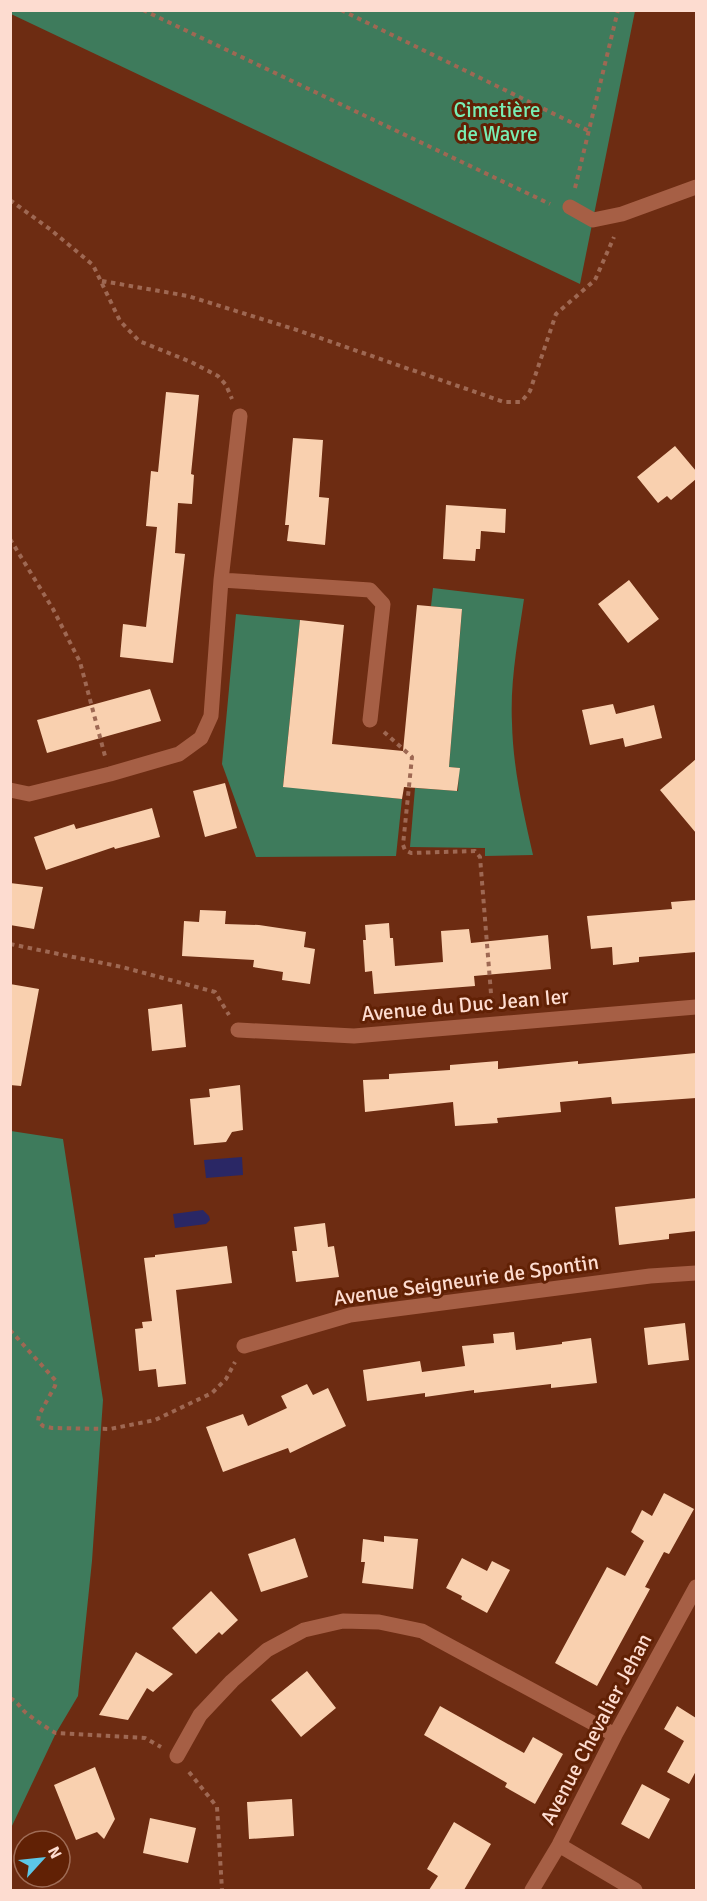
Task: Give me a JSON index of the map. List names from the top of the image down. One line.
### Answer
{"streets":{"street":["Avenue du Duc Jean Ier","Avenue Seigneurie de Spontin","Avenue Chevalier Jehan"]},"parks":["Cimetière de Wavre"],"north":"top right"}
